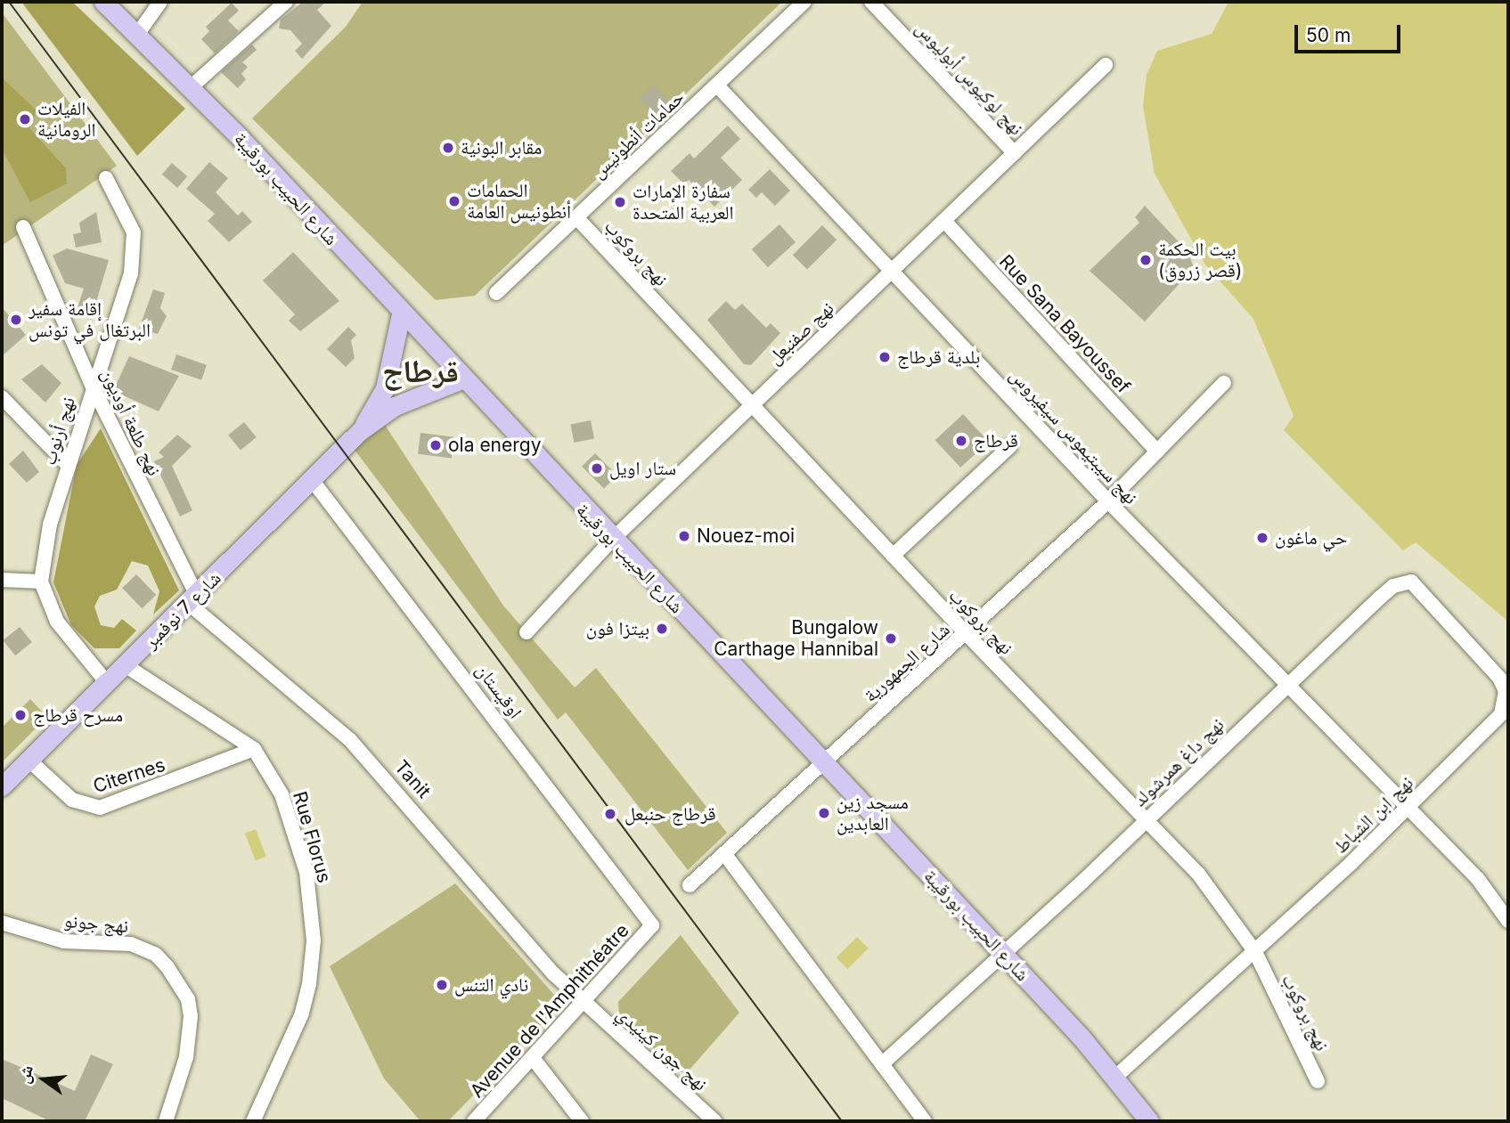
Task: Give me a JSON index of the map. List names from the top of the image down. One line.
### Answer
{"streets":{"main road":["شارع الحبيب بورقيبة","شارع 7 نوفمبر"],"street":["نهج لوكيوس أبوليوس","حمامات أنطونيس","نهج بروكوب","Rue Sana Bayoussef","نهج صفنبعل","نهج طلعة أوديون","نهج أرنوب","نهج سيبتيموس سيفيروس","شارع الجمهورية","اوقيستان","نهج داغ همرشولد","Citernes","Tanit","نهج ابن الشباط","Rue Florus","نهج جونو","Avenue de l'Amphithéatre","نهج جون كينيدي"]},"crossings":[["نهج لوكيوس أبوليوس","نهج صفنبعل"],["حمامات أنطونيس","نهج بروكوب"],["حمامات أنطونيس","نهج سيبتيموس سيفيروس"],["شارع الحبيب بورقيبة","نهج صفنبعل"],["شارع الحبيب بورقيبة","شارع 7 نوفمبر"],["شارع الحبيب بورقيبة","شارع الجمهورية"],["شارع الحبيب بورقيبة","نهج داغ همرشولد"],["شارع الحبيب بورقيبة","نهج ابن الشباط"],["نهج بروكوب","نهج صفنبعل"],["نهج بروكوب","شارع الجمهورية"],["نهج بروكوب","نهج داغ همرشولد"],["نهج بروكوب","نهج ابن الشباط"],["Rue Sana Bayoussef","نهج صفنبعل"],["Rue Sana Bayoussef","شارع الجمهورية"],["نهج صفنبعل","نهج سيبتيموس سيفيروس"],["نهج طلعة أوديون","نهج أرنوب"],["نهج طلعة أوديون","شارع 7 نوفمبر"],["نهج طلعة أوديون","Tanit"],["نهج أرنوب","شارع 7 نوفمبر"],["نهج سيبتيموس سيفيروس","شارع الجمهورية"],["نهج سيبتيموس سيفيروس","نهج داغ همرشولد"],["نهج سيبتيموس سيفيروس","نهج ابن الشباط"],["شارع 7 نوفمبر","اوقيستان"],["شارع 7 نوفمبر","Citernes"],["شارع 7 نوفمبر","Tanit"],["شارع 7 نوفمبر","Rue Florus"],["اوقيستان","Avenue de l'Amphithéatre"],["نهج داغ همرشولد","نهج ابن الشباط"],["Citernes","Rue Florus"],["Tanit","Avenue de l'Amphithéatre"],["Tanit","نهج جون كينيدي"],["Avenue de l'Amphithéatre","نهج جون كينيدي"]],"districts":["قرطاج"],"places":["الفيلات الرومانية","مقابر البونية","الحمامات أنطونيس العامة","سفارة الإمارات العربية المتحدة","بيت الحكمة (قصر زروق)","إقامة سفير البرتغال في تونس","بلدية قرطاج","قرطاج","ola energy","ستار اويل","Nouez-moi","حي ماغون","بيتزا فون","Bungalow Carthage Hannibal","مسرح قرطاج","مسجد زين العابدين","قرطاج حنبعل","نادي التنس"],"scale_bar":"50 m","north":"left"}
